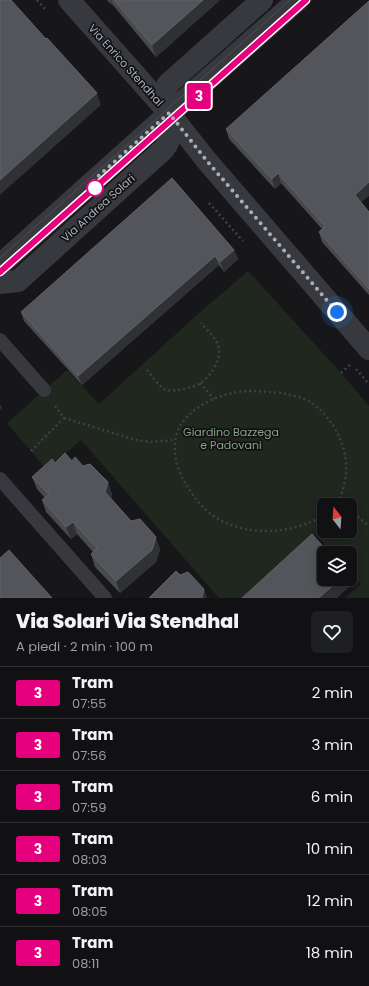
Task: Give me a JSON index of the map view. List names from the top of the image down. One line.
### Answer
{"streets":{"street":["Via Enrico Stendhal","Via Andrea Solari"]},"crossings":[["Via Enrico Stendhal","Via Andrea Solari"]],"parks":["Giardino Bazzega e Padovani"],"lines":["tram line 3"],"north":"top","page":{"on_map":"3","heading":["Via Solari Via Stendhal","A piedi · 2 min · 100 m"],"list":[{"mark":"3","name":"Tram","note":"07:55","value":"2 min"},{"mark":"3","name":"Tram","note":"07:56","value":"3 min"},{"mark":"3","name":"Tram","note":"07:59","value":"6 min"},{"mark":"3","name":"Tram","note":"08:03","value":"10 min"},{"mark":"3","name":"Tram","note":"08:05","value":"12 min"},{"mark":"3","name":"Tram","note":"08:11","value":"18 min"}]}}
